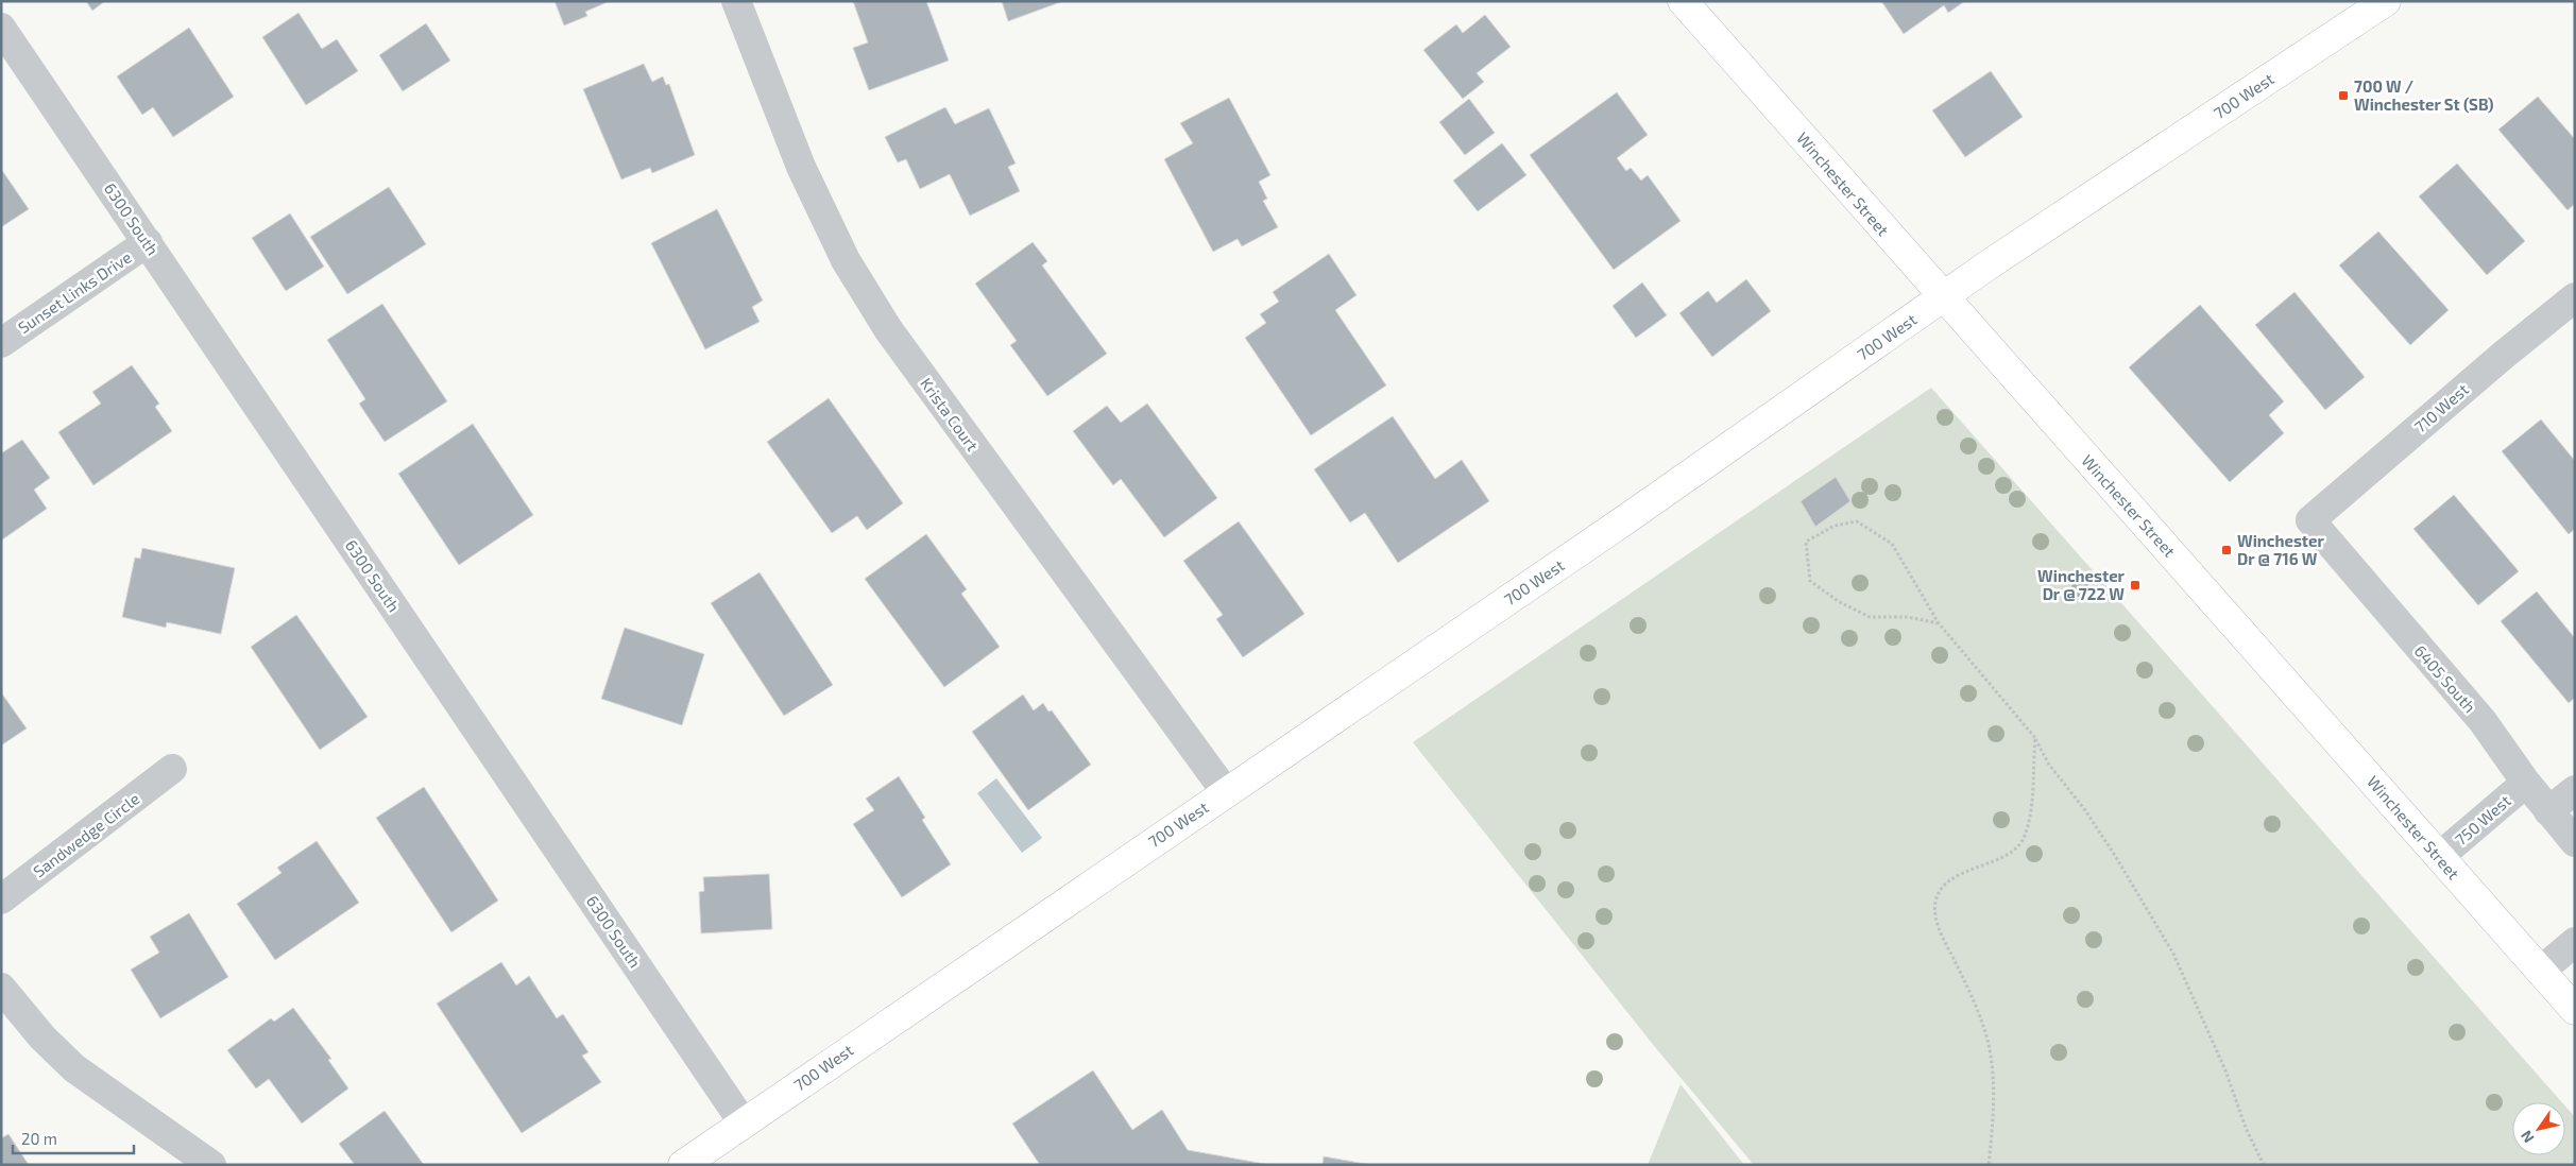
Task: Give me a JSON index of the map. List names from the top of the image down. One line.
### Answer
{"streets":{"main road":["700 West","Winchester Street"],"street":["6300 South","Sunset Links Drive","710 West","Krista Court","6405 South","750 West","Sandwedge Circle"]},"crossings":[["700 West","Winchester Street"],["700 West","6300 South"],["700 West","Krista Court"],["Winchester Street","750 West"],["6300 South","Sunset Links Drive"],["710 West","6405 South"],["6405 South","750 West"]],"places":{"transit":["700 W / Winchester St (SB)","Winchester Dr @ 716 W","Winchester Dr @ 722 W"]},"scale_bar":"20 m","north":"bottom left"}
